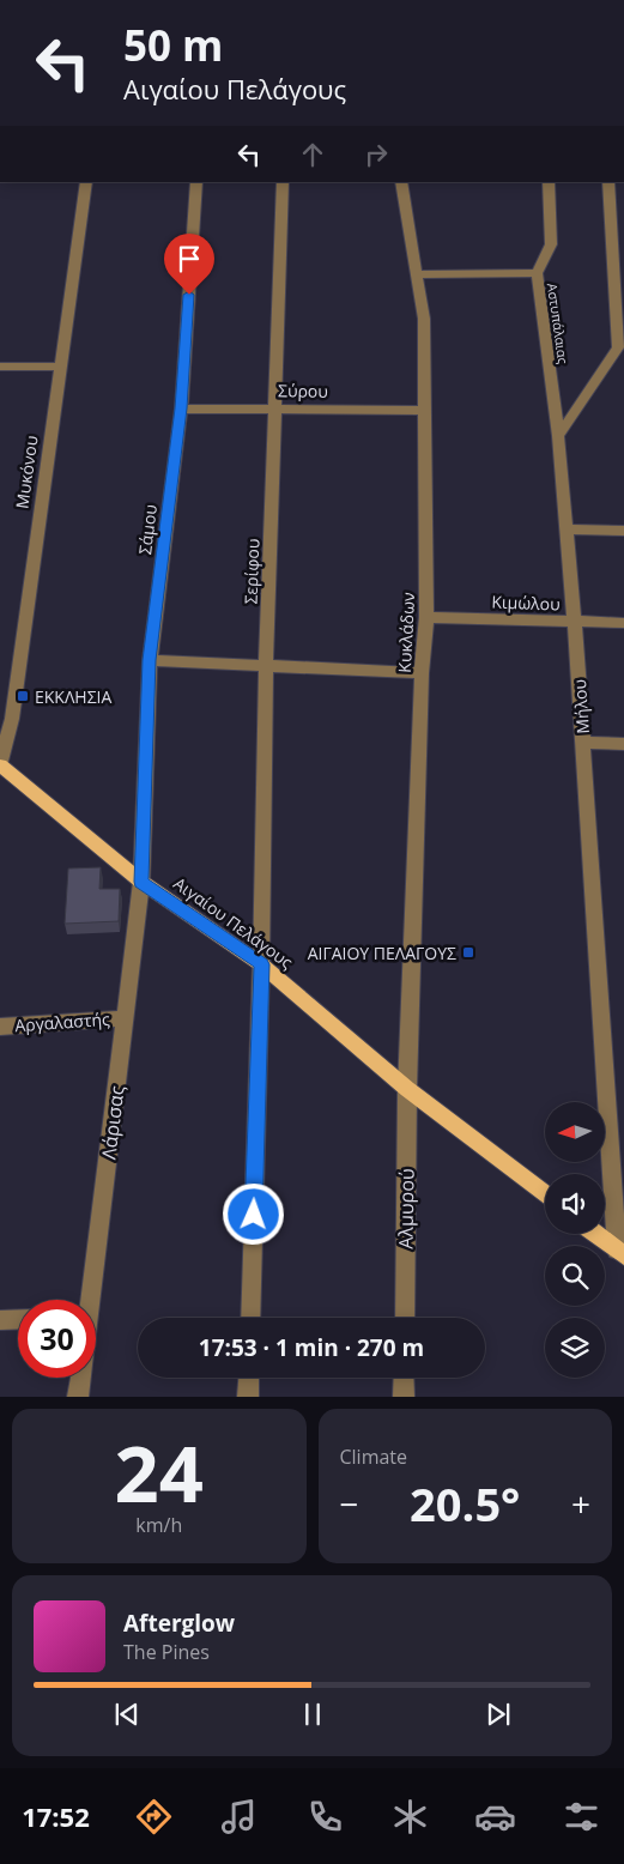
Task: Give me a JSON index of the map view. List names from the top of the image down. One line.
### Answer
{"streets":{"main road":["Αιγαίου Πελάγους"],"street":["Αστυπάλαιας","Σύρου","Μυκόνου","Σάμου","Σερίφου","Κιμώλου","Κυκλάδων","Μήλου","Αργαλαστής","Λάρισας","Αλμυρού"]},"crossings":[["Αστυπάλαιας","Μήλου"],["Σύρου","Σάμου"],["Σύρου","Σερίφου"],["Σύρου","Κυκλάδων"],["Μυκόνου","Αιγαίου Πελάγους"],["Σάμου","Αιγαίου Πελάγους"],["Σάμου","Λάρισας"],["Σερίφου","Αιγαίου Πελάγους"],["Κιμώλου","Κυκλάδων"],["Κιμώλου","Μήλου"],["Κυκλάδων","Αιγαίου Πελάγους"],["Κυκλάδων","Αλμυρού"],["Αιγαίου Πελάγους","Λάρισας"],["Αιγαίου Πελάγους","Αλμυρού"],["Αργαλαστής","Λάρισας"]],"places":{"transit":["ΕΚΚΛΗΣΙΑ","ΑΙΓΑΙΟΥ ΠΕΛΑΓΟΥΣ"]},"north":"left","page":{"turn":["50 m","Αιγαίου Πελάγους"],"limit":"30","trip":"17:53 · 1 min · 270 m","tile":[["24","km/h"],"Climate"],"heat":["−","20.5°","+"],"song":["Afterglow","The Pines"],"tabs":"17:52"}}
